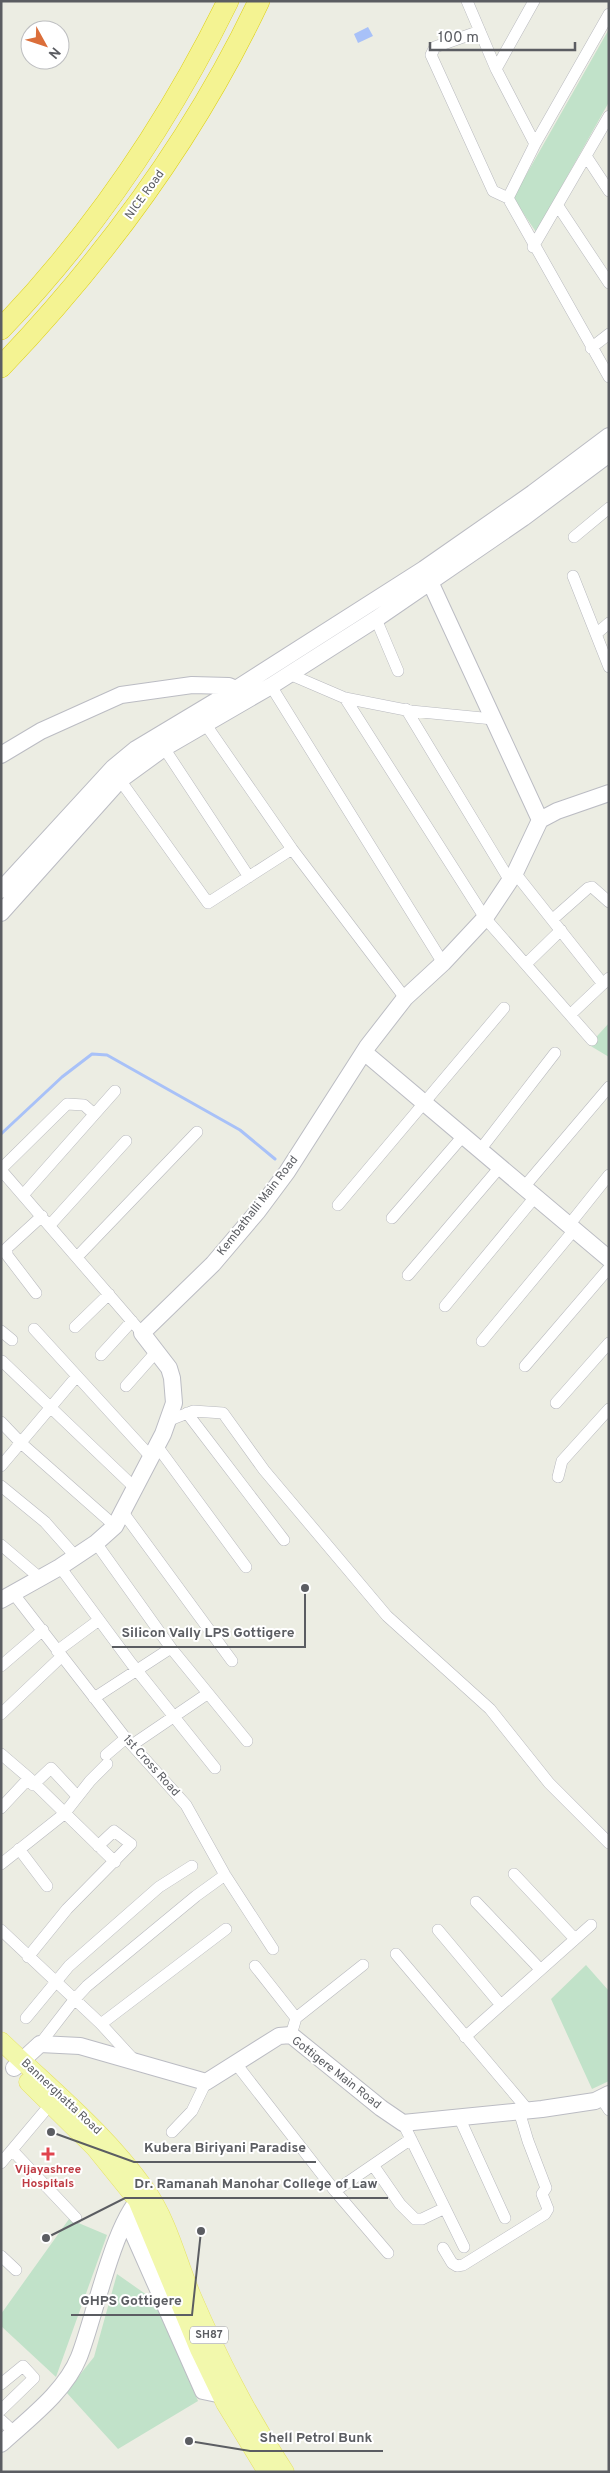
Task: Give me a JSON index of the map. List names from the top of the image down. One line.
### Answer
{"streets":{"highway":["NICE Road"],"main road":["Bannerghatta Road","SH87"],"street":["Kembathalli Main Road","1st Cross Road","Gottigere Main Road"]},"places":{"other":["Silicon Vally LPS Gottigere","Kubera Biriyani Paradise","GHPS Gottigere","Dr. Ramanah Manohar College of Law","Shell Petrol Bunk"],"health":["Vijayashree Hospitals"]},"scale_bar":"100 m","north":"bottom right"}
